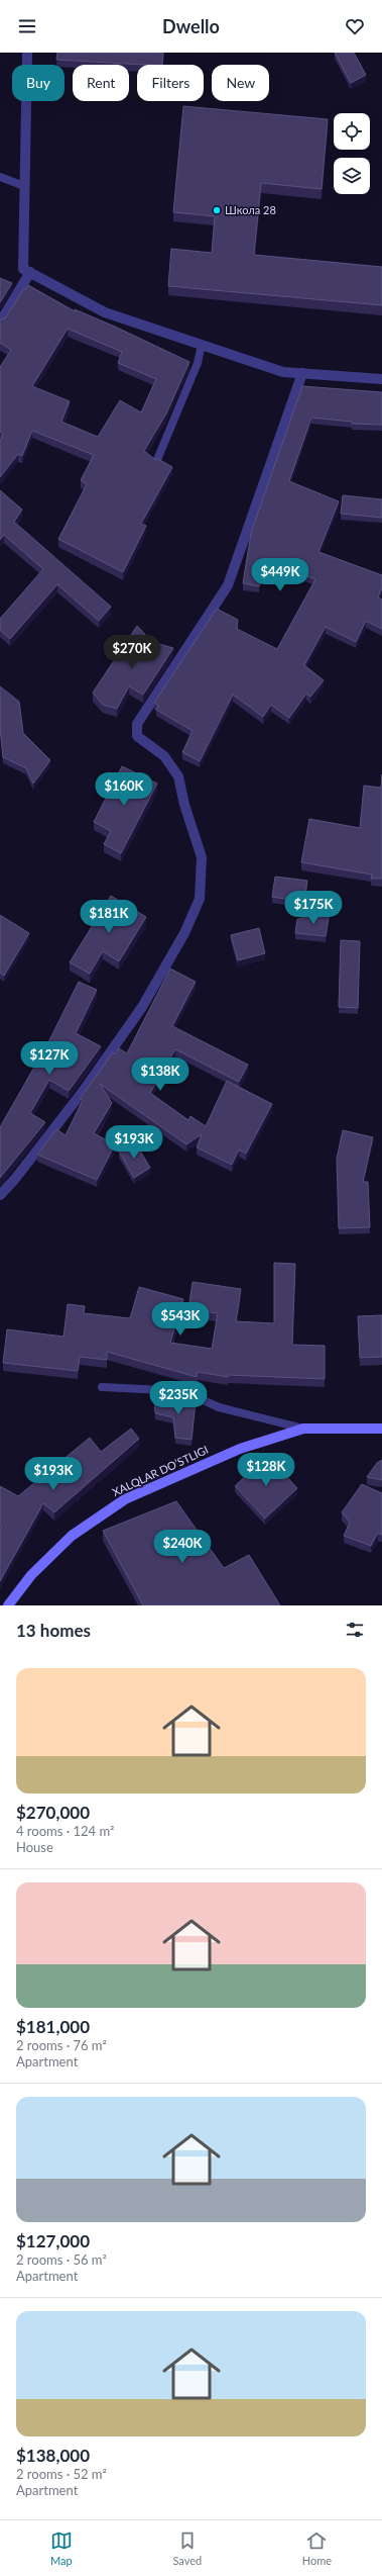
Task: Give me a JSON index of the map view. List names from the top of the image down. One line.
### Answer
{"streets":{"main road":["XALQLAR DO’STLIGI"]},"places":["Школа 28"],"page":{"header":"Dwello","chip":["Buy","Rent","Filters","New"],"price":["$449K","$270K","$160K","$175K","$181K","$127K","$138K","$193K","$543K","$235K","$128K","$193K","$240K"],"heading":"13 homes","list":[{"name":"$270,000","note":"4 rooms · 124 m² · House"},{"name":"$181,000","note":"2 rooms · 76 m² · Apartment"},{"name":"$127,000","note":"2 rooms · 56 m² · Apartment"},{"name":"$138,000","note":"2 rooms · 52 m² · Apartment"}],"tabs":["Map","Saved","Home"]}}
